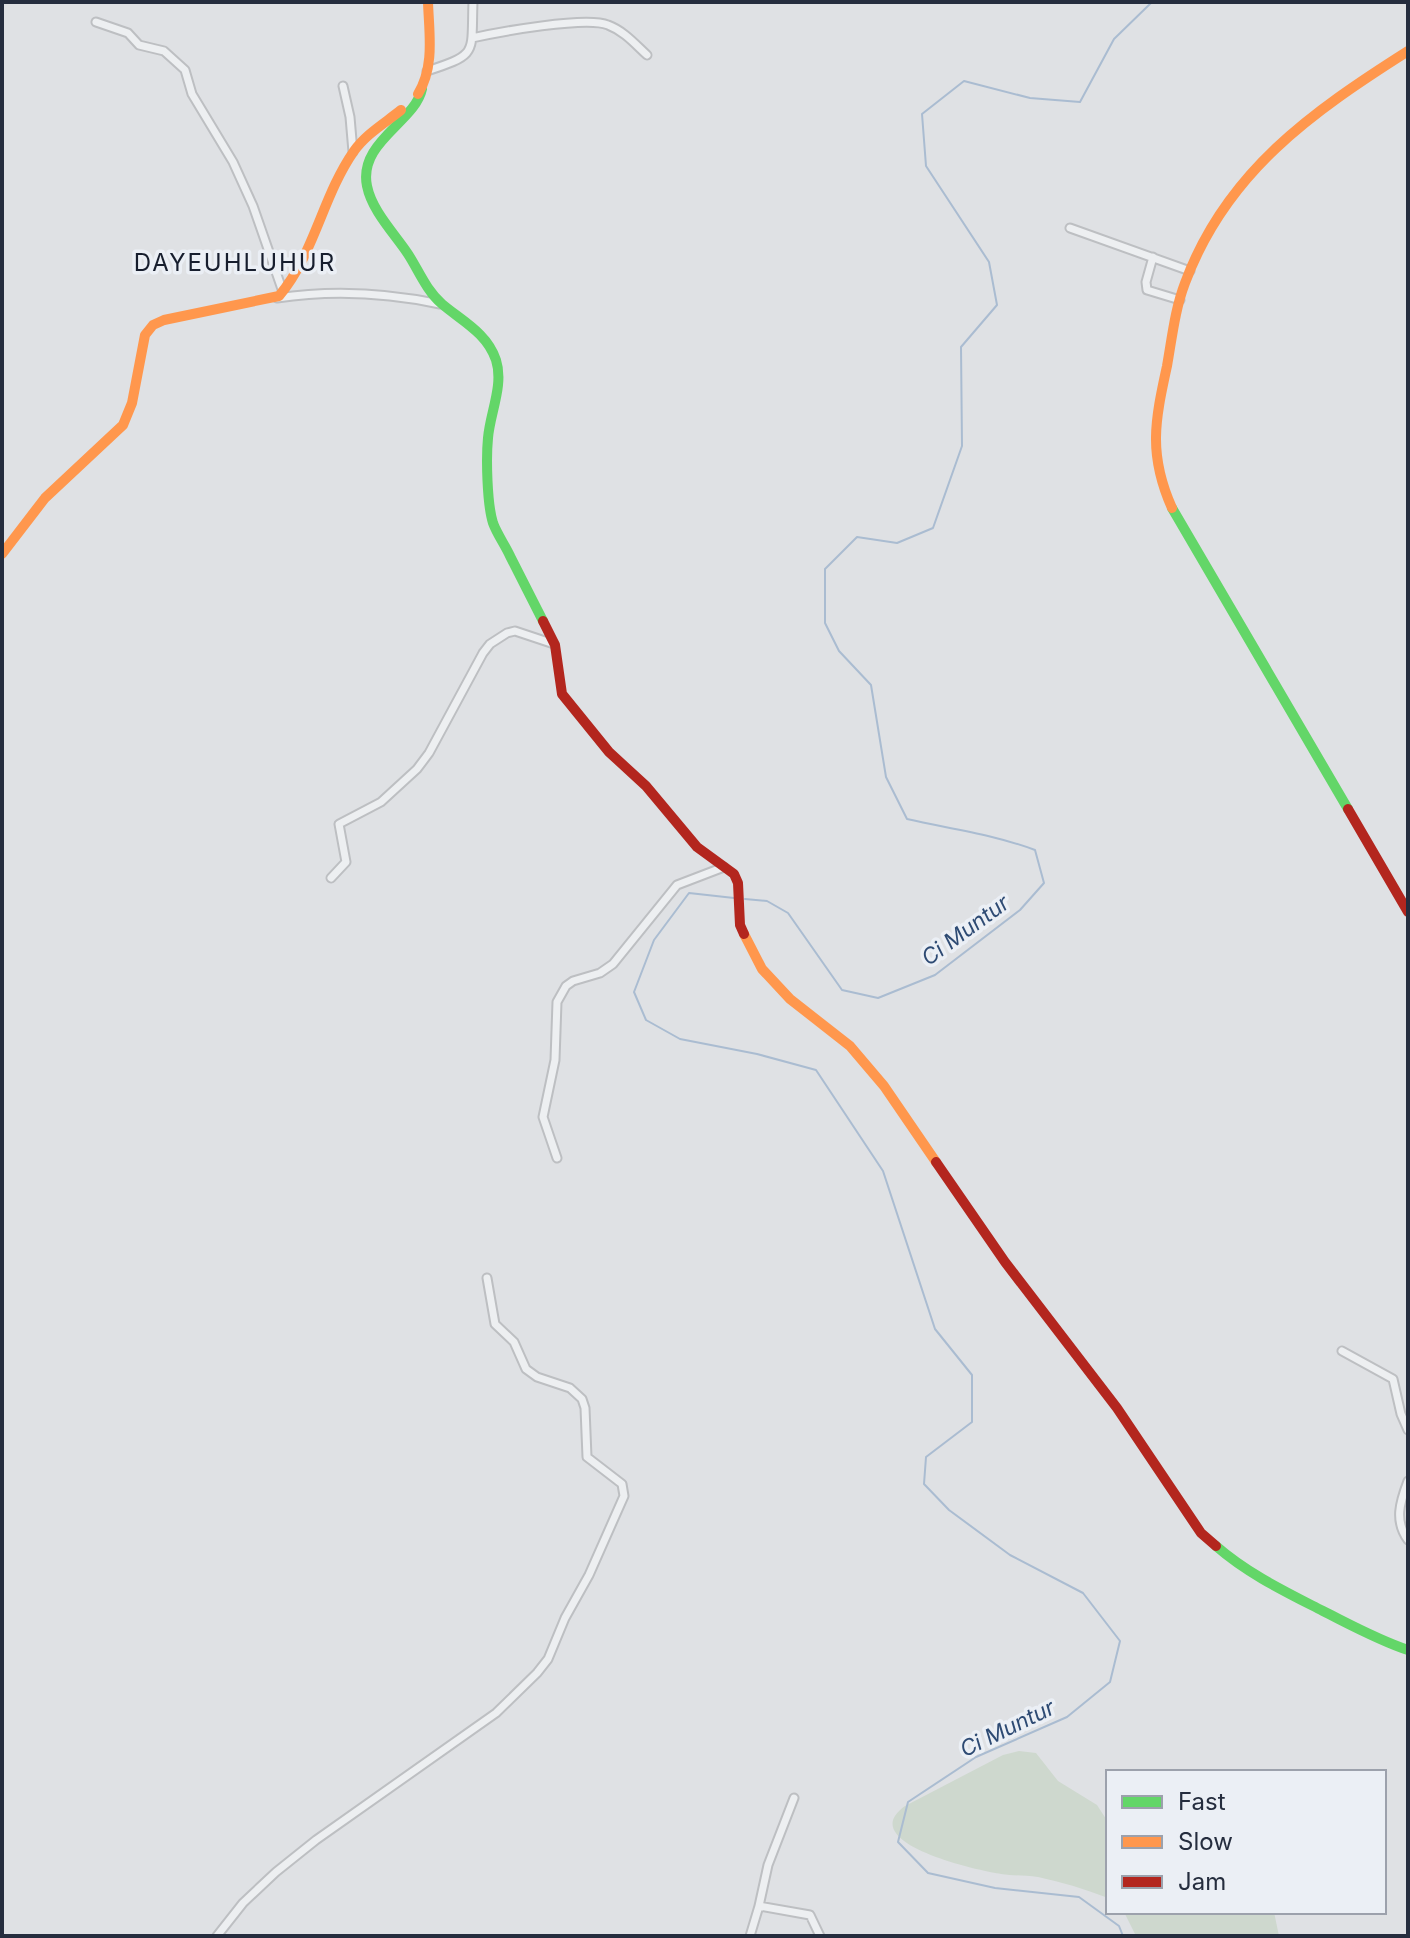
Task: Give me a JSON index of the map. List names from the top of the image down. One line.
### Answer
{"districts":["DAYEUHLUHUR"],"water":["Ci Muntur"],"legend":["Fast","Slow","Jam"]}
